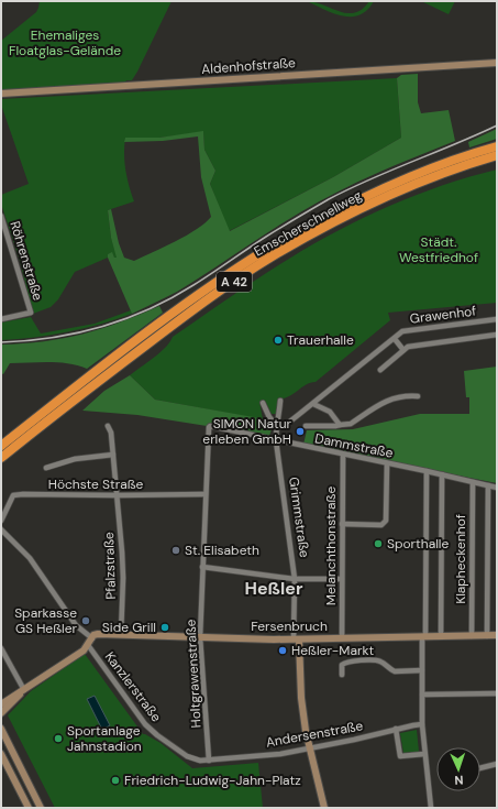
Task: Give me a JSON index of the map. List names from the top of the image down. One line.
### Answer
{"streets":{"highway":["Emscherschnellweg","A 42"],"street":["Aldenhofstraße","Röhrenstraße","Grawenhof","Dammstraße","Höchste Straße","Grimmstraße","Melanchthonstraße","Klapheckenhof","Pfalzstraße","Fersenbruch","Holtgrawenstraße","Kanzlerstraße","Andersenstraße"]},"crossings":[["Grawenhof","Grimmstraße"],["Dammstraße","Grimmstraße"],["Dammstraße","Melanchthonstraße"],["Dammstraße","Klapheckenhof"],["Dammstraße","Holtgrawenstraße"],["Höchste Straße","Pfalzstraße"],["Höchste Straße","Holtgrawenstraße"],["Grimmstraße","Fersenbruch"],["Grimmstraße","Andersenstraße"],["Melanchthonstraße","Fersenbruch"],["Klapheckenhof","Fersenbruch"],["Pfalzstraße","Fersenbruch"],["Fersenbruch","Holtgrawenstraße"],["Holtgrawenstraße","Kanzlerstraße"],["Holtgrawenstraße","Andersenstraße"],["Kanzlerstraße","Andersenstraße"]],"districts":["Heßler"],"parks":["Ehemaliges Floatglas-Gelände","Städt. Westfriedhof"],"places":["Trauerhalle","SIMON Natur erleben GmbH","Sporthalle","St. Elisabeth","Sparkasse GS Heßler","Side Grill","Heßler-Markt","Sportanlage Jahnstadion","Friedrich-Ludwig-Jahn-Platz"],"north":"bottom"}
